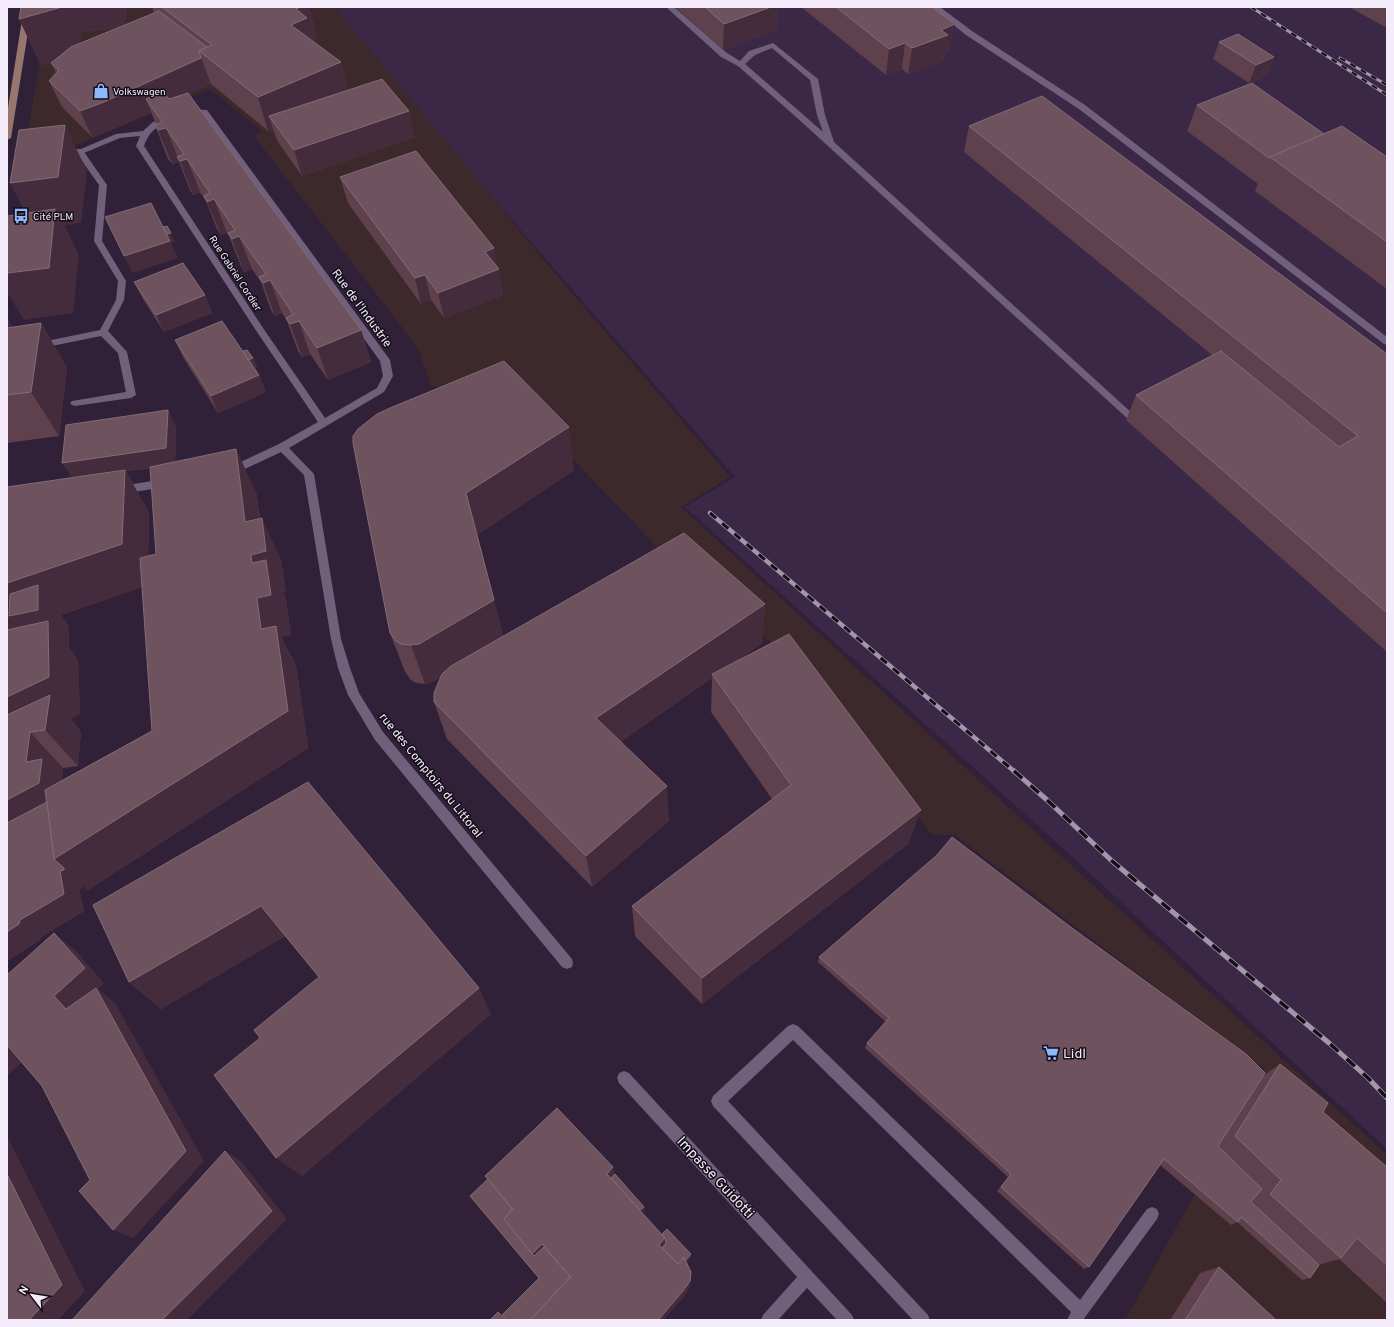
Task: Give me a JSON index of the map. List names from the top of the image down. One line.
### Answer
{"streets":{"street":["Rue Gabriel Cordier","Rue de l'Industrie","rue des Comptoirs du Littoral","Impasse Guidotti"]},"crossings":[["Rue Gabriel Cordier","Rue de l'Industrie"],["Rue de l'Industrie","rue des Comptoirs du Littoral"]],"places":{"shop":["Volkswagen"],"bus stop":["Cité PLM"],"supermarket":["Lidl"]},"north":"top left"}
